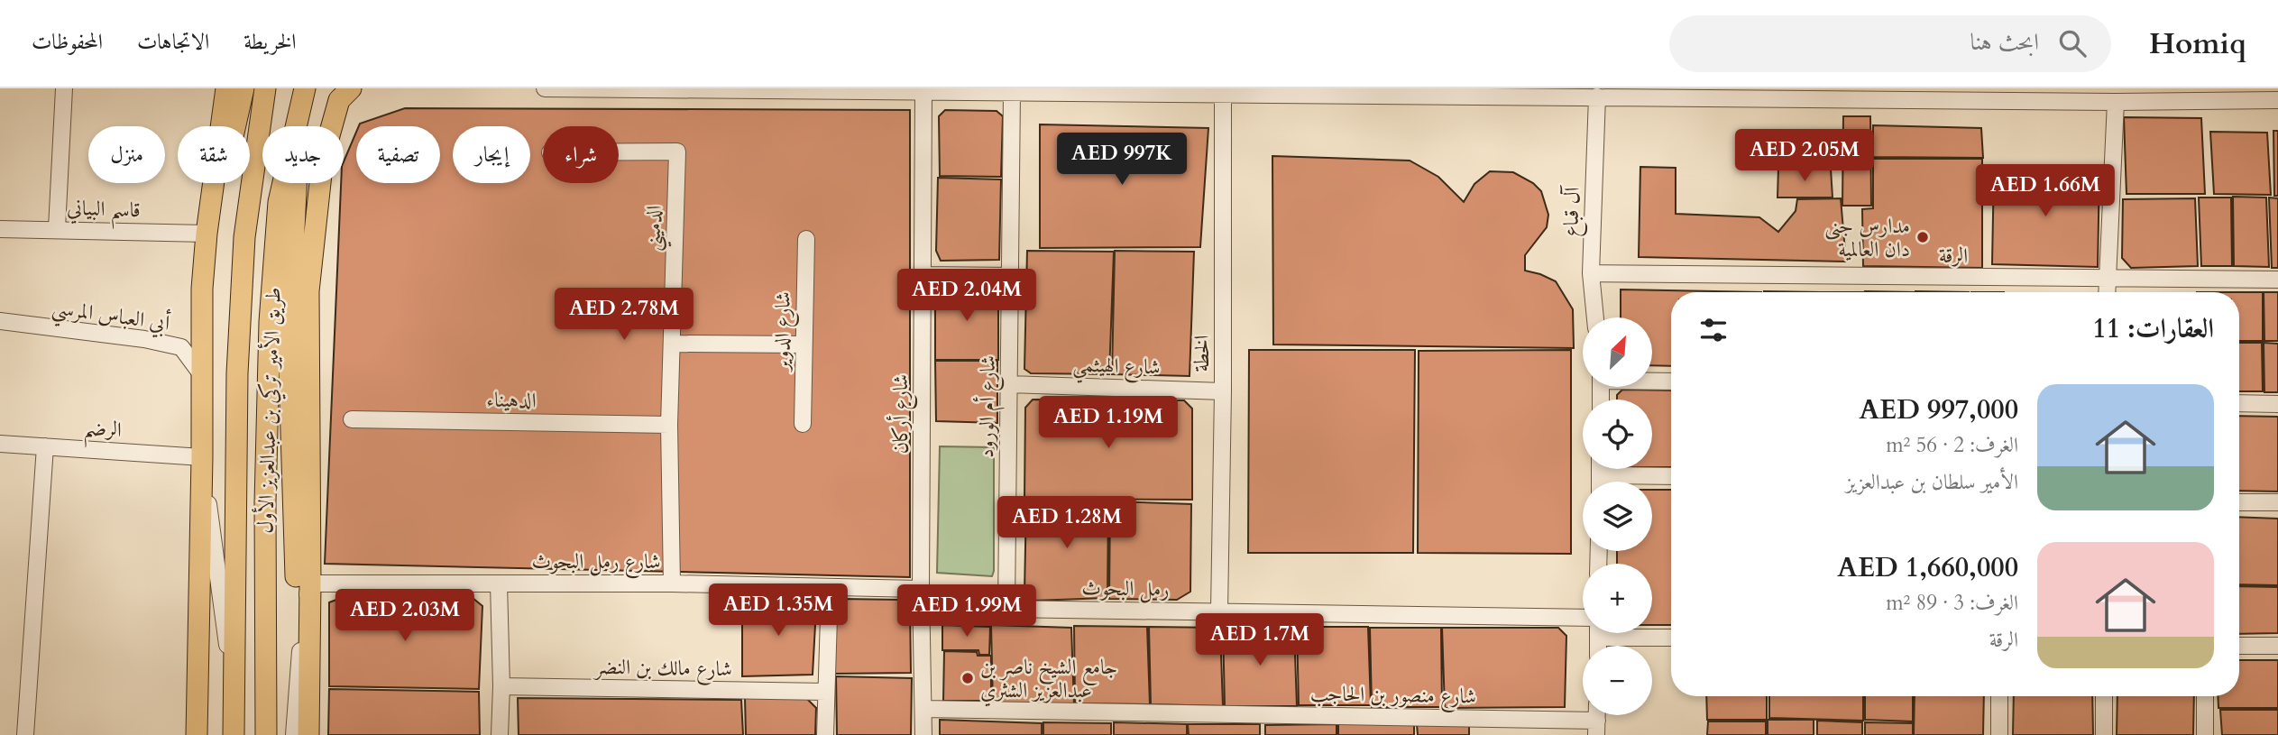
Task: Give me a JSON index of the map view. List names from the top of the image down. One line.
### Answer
{"streets":{"main road":["طريق الأمير تركي بن عبدالعزيز الأول"],"street":["قاسم البياني","آل قباع","الدميني","الرقة","أبي العباس المرسي","شارع الدوير","الخطة","شارع الهيثمي","الدهيناء","شارع أم الورود","شارع أركان","الرضم","شارع رمل البحوث","رمل البحوث","شارع مالك بن النضر","شارع منصور بن الحاجب"]},"crossings":[["آل قباع","الرقة"],["الدميني","الدهيناء"],["الدميني","شارع رمل البحوث"],["الخطة","شارع الهيثمي"],["الخطة","رمل البحوث"],["شارع الهيثمي","شارع أم الورود"],["شارع أم الورود","رمل البحوث"],["شارع أركان","شارع رمل البحوث"],["شارع أركان","رمل البحوث"],["شارع أركان","شارع منصور بن الحاجب"],["شارع رمل البحوث","رمل البحوث"]],"places":["مدارس جنى دان العالمية","جامع الشيخ ناصر بن عبدالعزيز الشثري"],"north":"top right","page":{"header":"Homiq","search":"ابحث هنا","nav":["الخريطة","الاتجاهات","المحفوظات"],"chip":["شراء","إيجار","تصفية","جديد","شقة","منزل"],"price":["AED 2.05M","AED 997K","AED 1.66M","AED 2.04M","AED 2.78M","AED 1.19M","AED 1.28M","AED 1.35M","AED 1.99M","AED 2.03M","AED 1.7M"],"heading":"العقارات: 11","map_buttons":["+","−"],"list":[{"name":"AED 997,000","note":"الغرف: 2 · 56 m² · الأمير سلطان بن عبدالعزيز"},{"name":"AED 1,660,000","note":"الغرف: 3 · 89 m² · الرقة"}]}}
